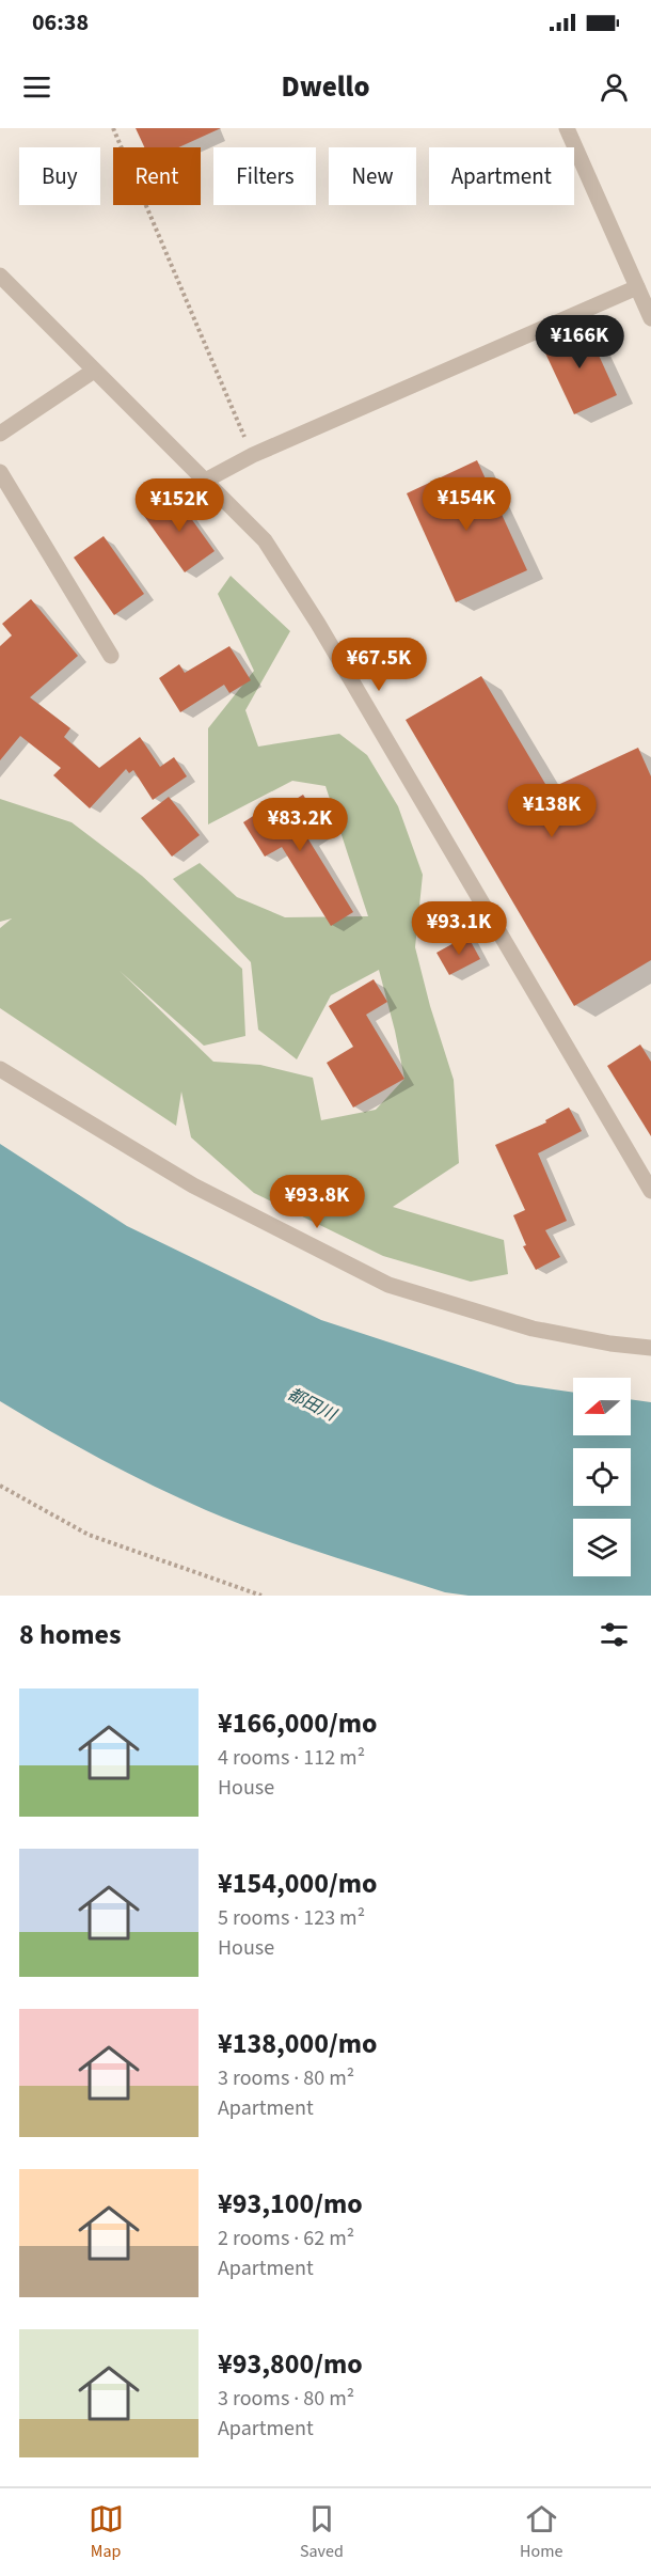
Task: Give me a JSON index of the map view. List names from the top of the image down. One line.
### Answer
{"water":["都田川"],"north":"left","page":{"status":"06:38","header":"Dwello","chip":["Buy","Rent","Filters","New","Apartment"],"price":["¥166K","¥154K","¥152K","¥67.5K","¥138K","¥83.2K","¥93.1K","¥93.8K"],"heading":"8 homes","list":[{"name":"¥166,000/mo","note":"4 rooms · 112 m² · House"},{"name":"¥154,000/mo","note":"5 rooms · 123 m² · House"},{"name":"¥138,000/mo","note":"3 rooms · 80 m² · Apartment"},{"name":"¥93,100/mo","note":"2 rooms · 62 m² · Apartment"},{"name":"¥93,800/mo","note":"3 rooms · 80 m² · Apartment"}],"tabs":["Map","Saved","Home"]}}
